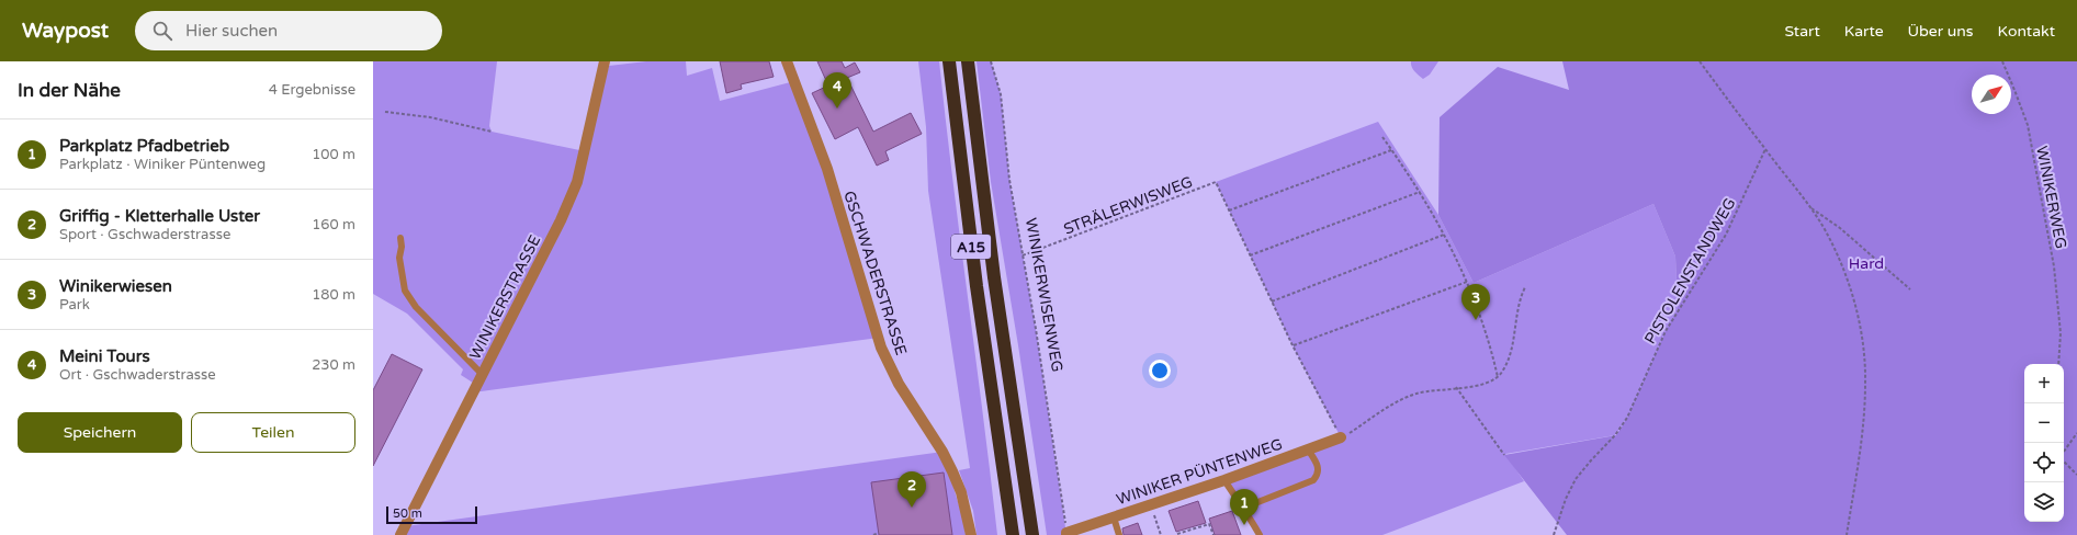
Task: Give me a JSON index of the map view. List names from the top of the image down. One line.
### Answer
{"streets":{"highway":["A15"],"street":["GSCHWADERSTRASSE","WINIKERSTRASSE","WINIKER PÜNTENWEG"],"path":["WINIKERWEG","STRÄLERWISWEG","PISTOLENSTANDWEG","WINIKERWISENWEG"]},"crossings":[["STRÄLERWISWEG","WINIKERWISENWEG"],["WINIKERWISENWEG","WINIKER PÜNTENWEG"]],"parks":["Hard"],"scale_bar":"50 m","north":"top right","page":{"header":"Waypost","search":"Hier suchen","nav":["Start","Karte","Über uns","Kontakt"],"heading":["In der Nähe","4 Ergebnisse"],"pins":["4","3","2","1"],"list":[{"mark":"1","name":"Parkplatz Pfadbetrieb","note":"Parkplatz · Winiker Püntenweg","value":"100 m"},{"mark":"2","name":"Griffig - Kletterhalle Uster","note":"Sport · Gschwaderstrasse","value":"160 m"},{"mark":"3","name":"Winikerwiesen","note":"Park","value":"180 m"},{"mark":"4","name":"Meini Tours","note":"Ort · Gschwaderstrasse","value":"230 m"}],"map_buttons":["+","−"],"buttons":["Speichern","Teilen"],"scale":"50 m"}}
